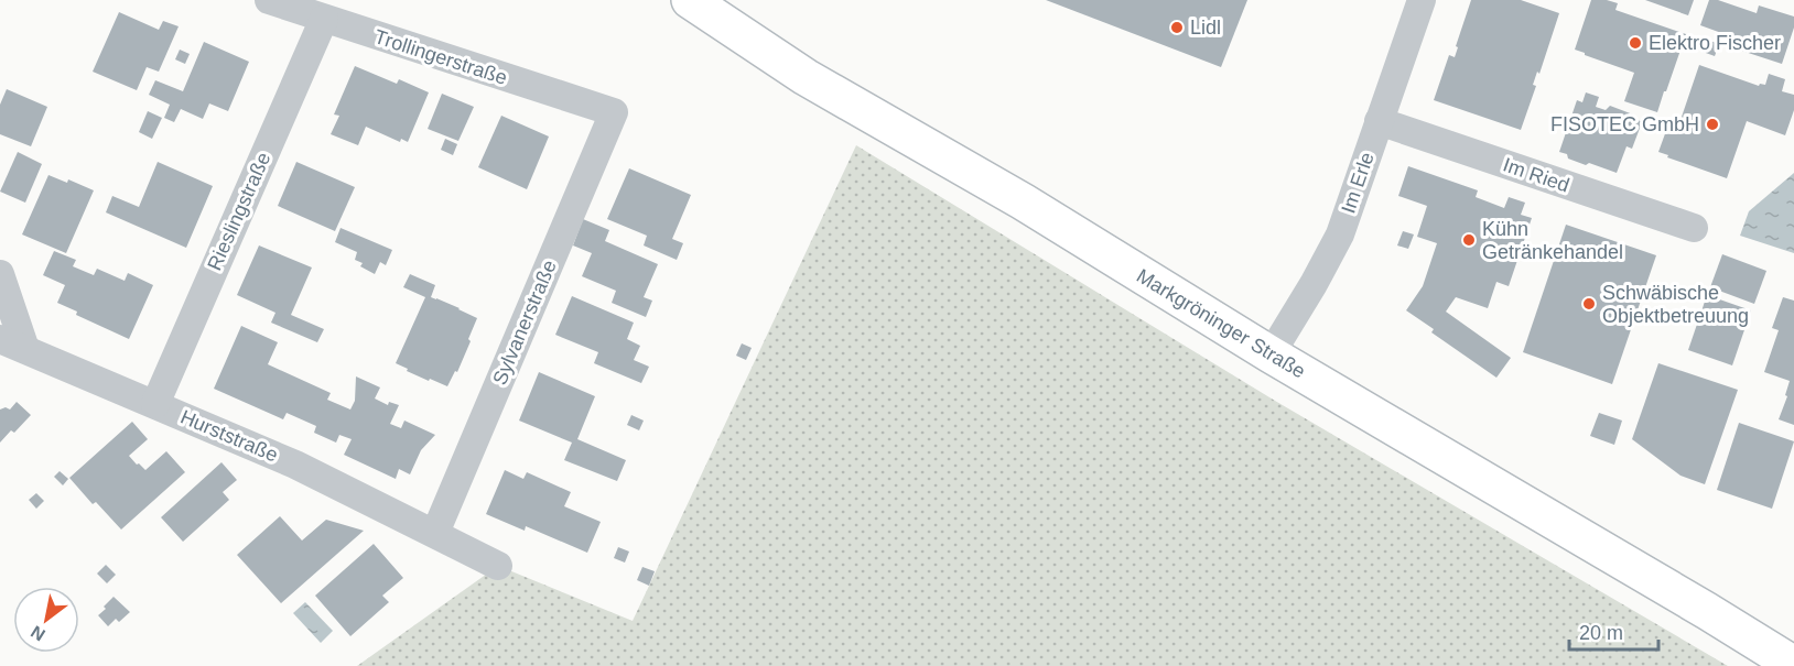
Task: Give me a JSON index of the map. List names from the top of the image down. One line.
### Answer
{"streets":{"main road":["Markgröninger Straße"],"street":["Trollingerstraße","Im Ried","Im Erle","Rieslingstraße","Sylvanerstraße","Hurststraße"]},"crossings":[["Trollingerstraße","Rieslingstraße"],["Trollingerstraße","Sylvanerstraße"],["Im Ried","Im Erle"],["Im Erle","Markgröninger Straße"],["Rieslingstraße","Hurststraße"],["Sylvanerstraße","Hurststraße"]],"places":["Lidl","Elektro Fischer","FISOTEC GmbH","Kühn Getränkehandel","Schwäbische Objektbetreuung"],"scale_bar":"20 m","north":"bottom left"}
